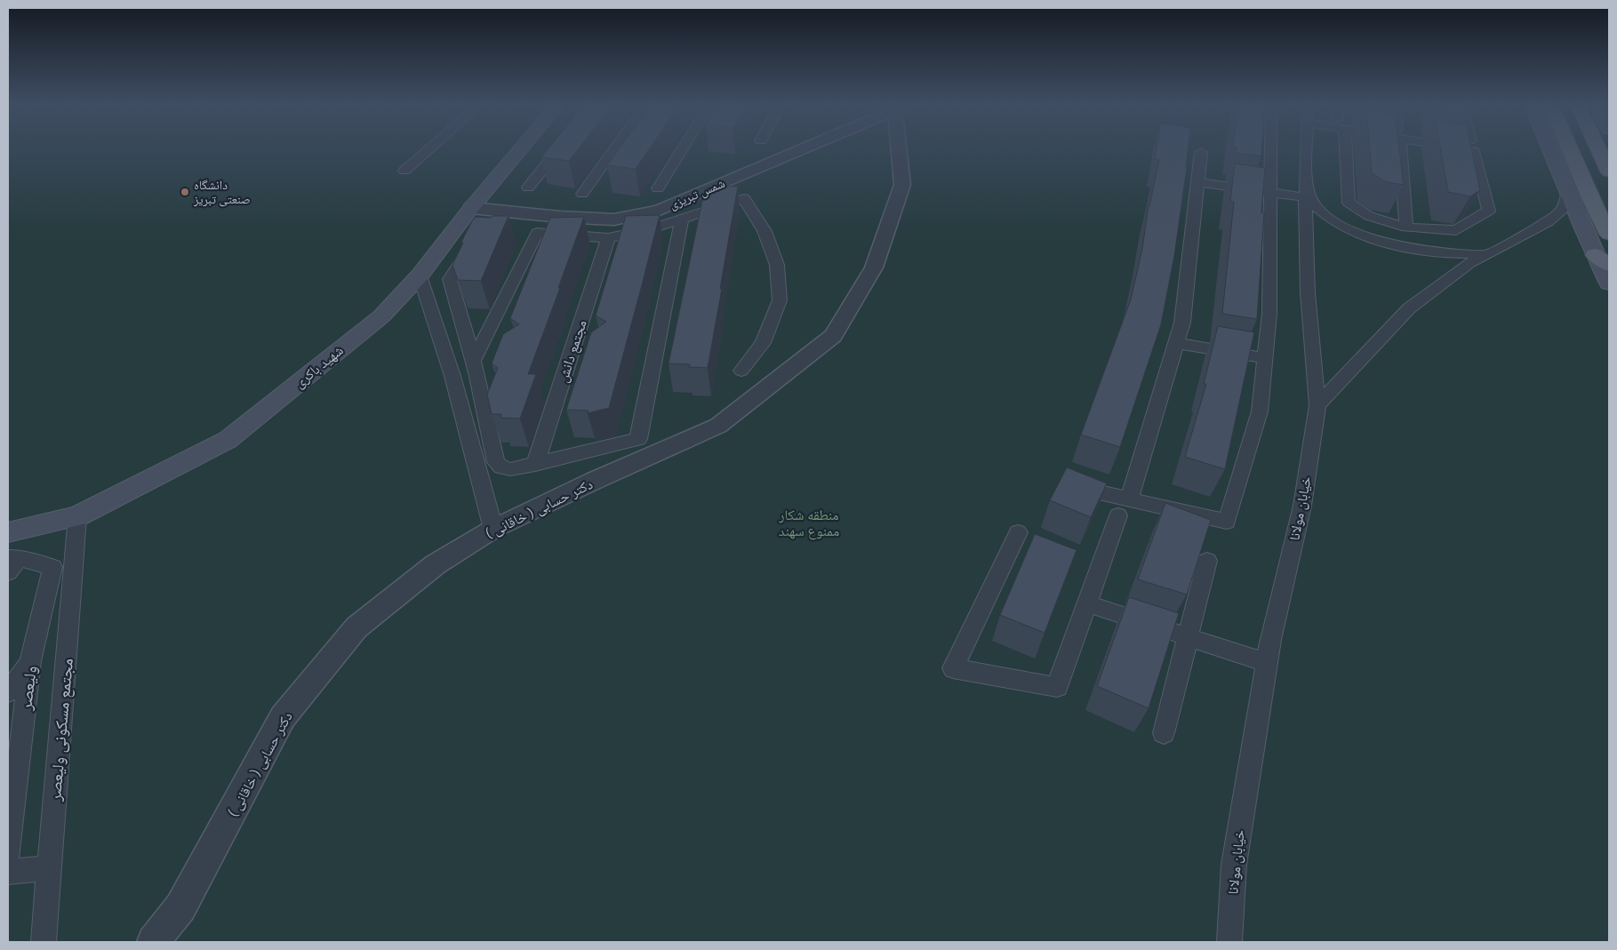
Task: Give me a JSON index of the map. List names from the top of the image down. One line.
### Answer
{"streets":{"main road":["شهید باکری"],"street":["شمس تبریزی","مجتمع دانش","دکتر حسابی ( خاقانی )","خیابان مولانا","ولیعصر","مجتمع مسکونی ولیعصر"]},"crossings":[["شمس تبریزی","شهید باکری"],["شهید باکری","مجتمع مسکونی ولیعصر"]],"parks":["منطقه شکار ممنوع سهند"],"places":["دانشگاه صنعتی تبریز"]}
